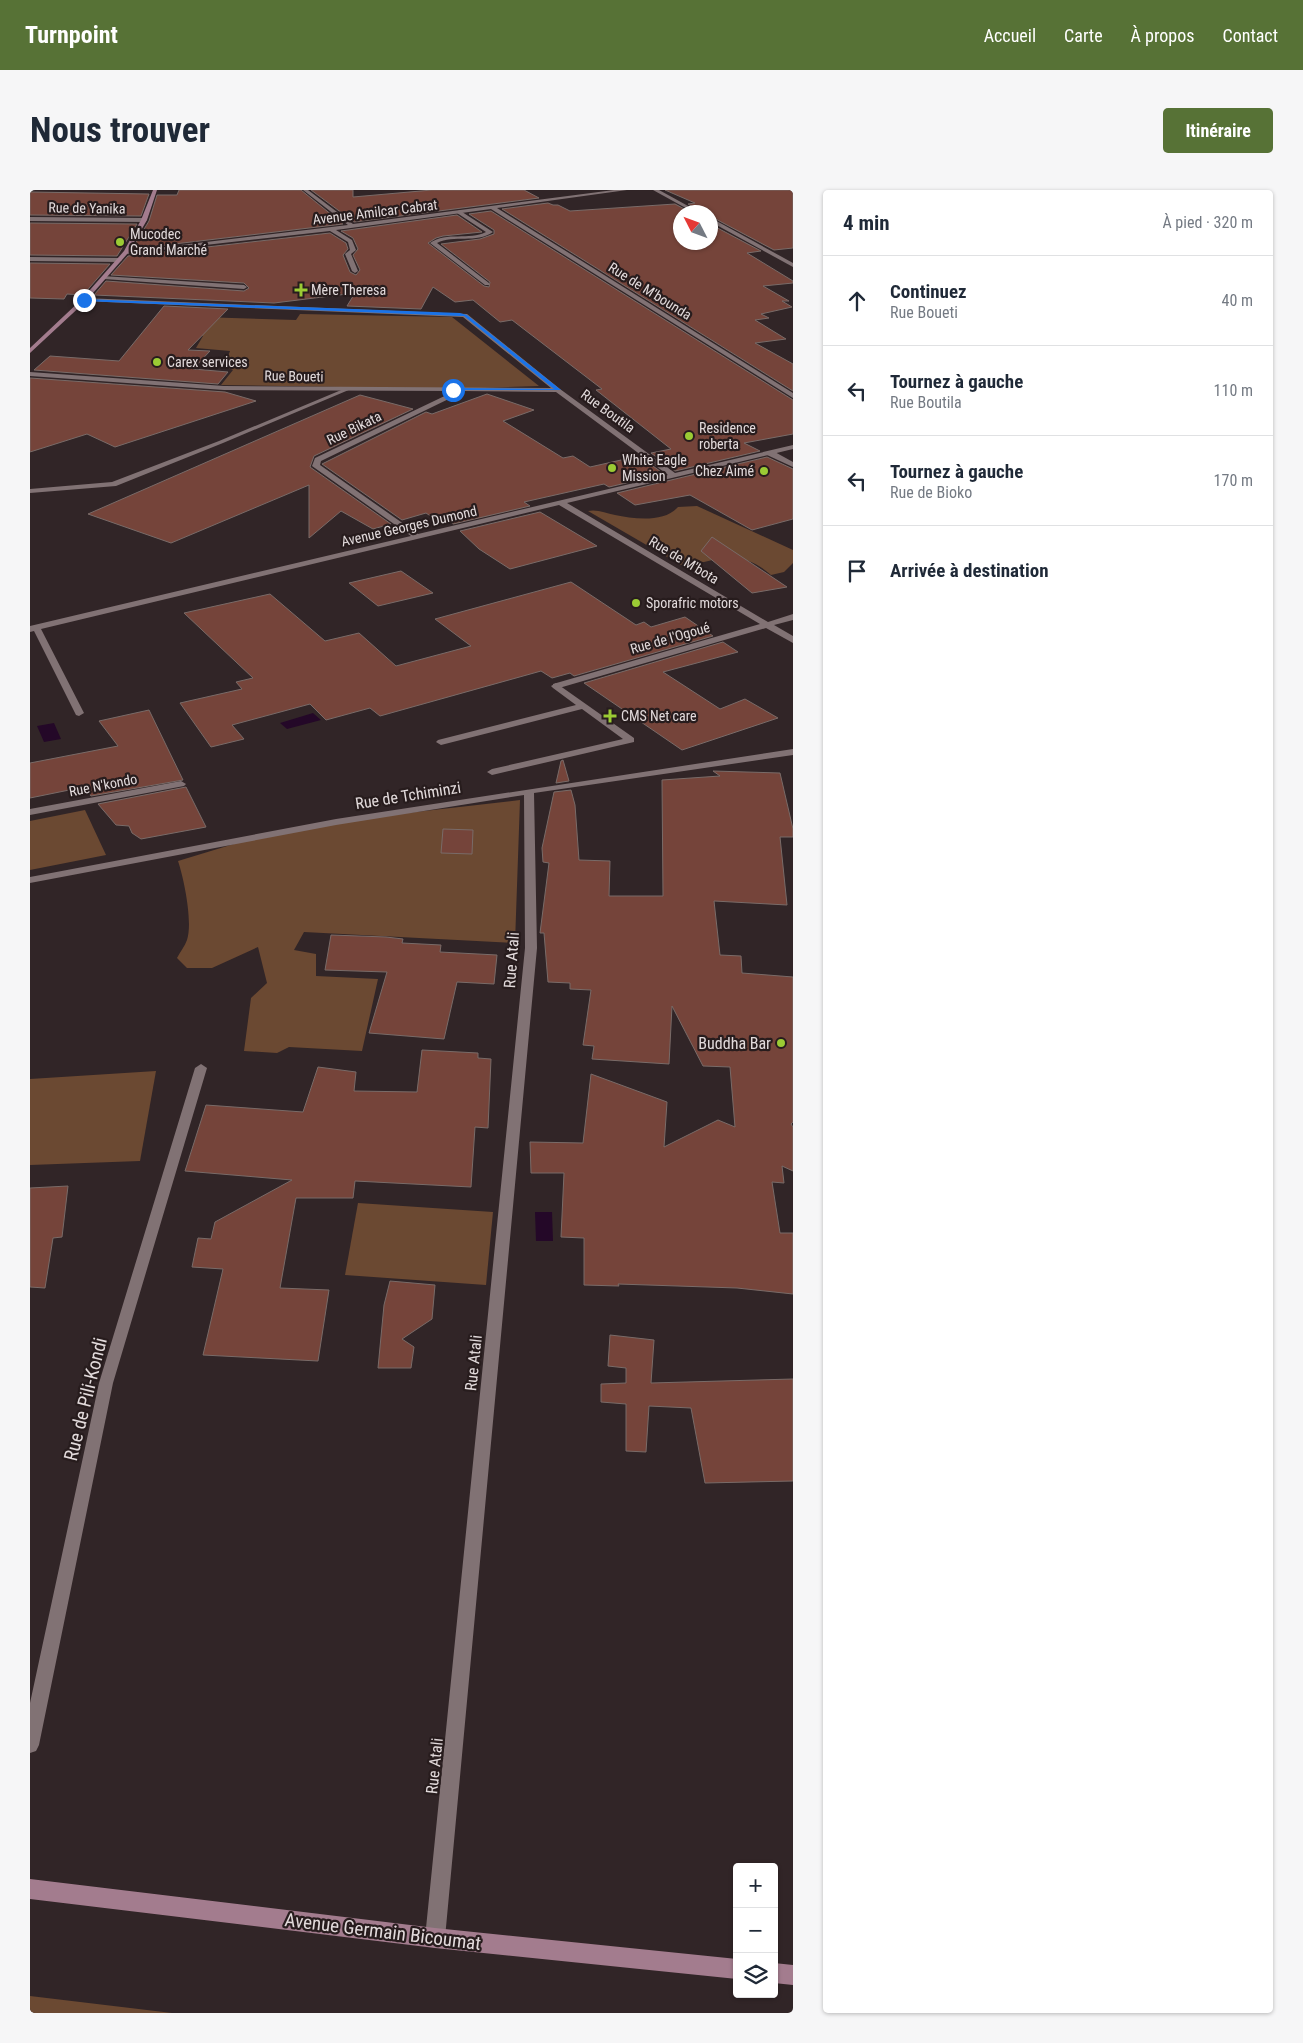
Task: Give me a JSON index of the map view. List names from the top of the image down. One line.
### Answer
{"streets":{"street":["Rue de Yanika","Avenue Amilcar Cabrat","Rue de M'bounda","Rue Boueti","Rue Boutila","Rue Bikata","Avenue Georges Dumond","Rue de M'bota","Rue de l'Ogoué","Rue N'kondo","Rue de Tchiminzi","Rue Atali","Rue de Pili-Kondi","Avenue Germain Bicoumat"]},"crossings":[["Avenue Amilcar Cabrat","Rue de M'bounda"],["Rue Boueti","Rue Boutila"],["Rue Boueti","Rue Bikata"],["Rue Boutila","Avenue Georges Dumond"],["Rue Bikata","Avenue Georges Dumond"],["Avenue Georges Dumond","Rue de M'bota"],["Rue de M'bota","Rue de l'Ogoué"],["Rue de Tchiminzi","Rue Atali"],["Rue Atali","Avenue Germain Bicoumat"]],"places":{"other":["Mucodec Grand Marché","Carex services","Residence roberta","White Eagle Mission","Chez Aimé","Sporafric motors","Buddha Bar"],"health":["Mère Theresa","CMS Net care"]},"north":"top left","page":{"header":"Turnpoint","nav":["Accueil","Carte","À propos","Contact"],"buttons":"Itinéraire","title":"Nous trouver","heading":["4 min","À pied · 320 m"],"list":[["Continuez","Rue Boueti","40 m"],["Tournez à gauche","Rue Boutila","110 m"],["Tournez à gauche","Rue de Bioko","170 m"],"Arrivée à destination"],"map_buttons":["+","−"]}}
